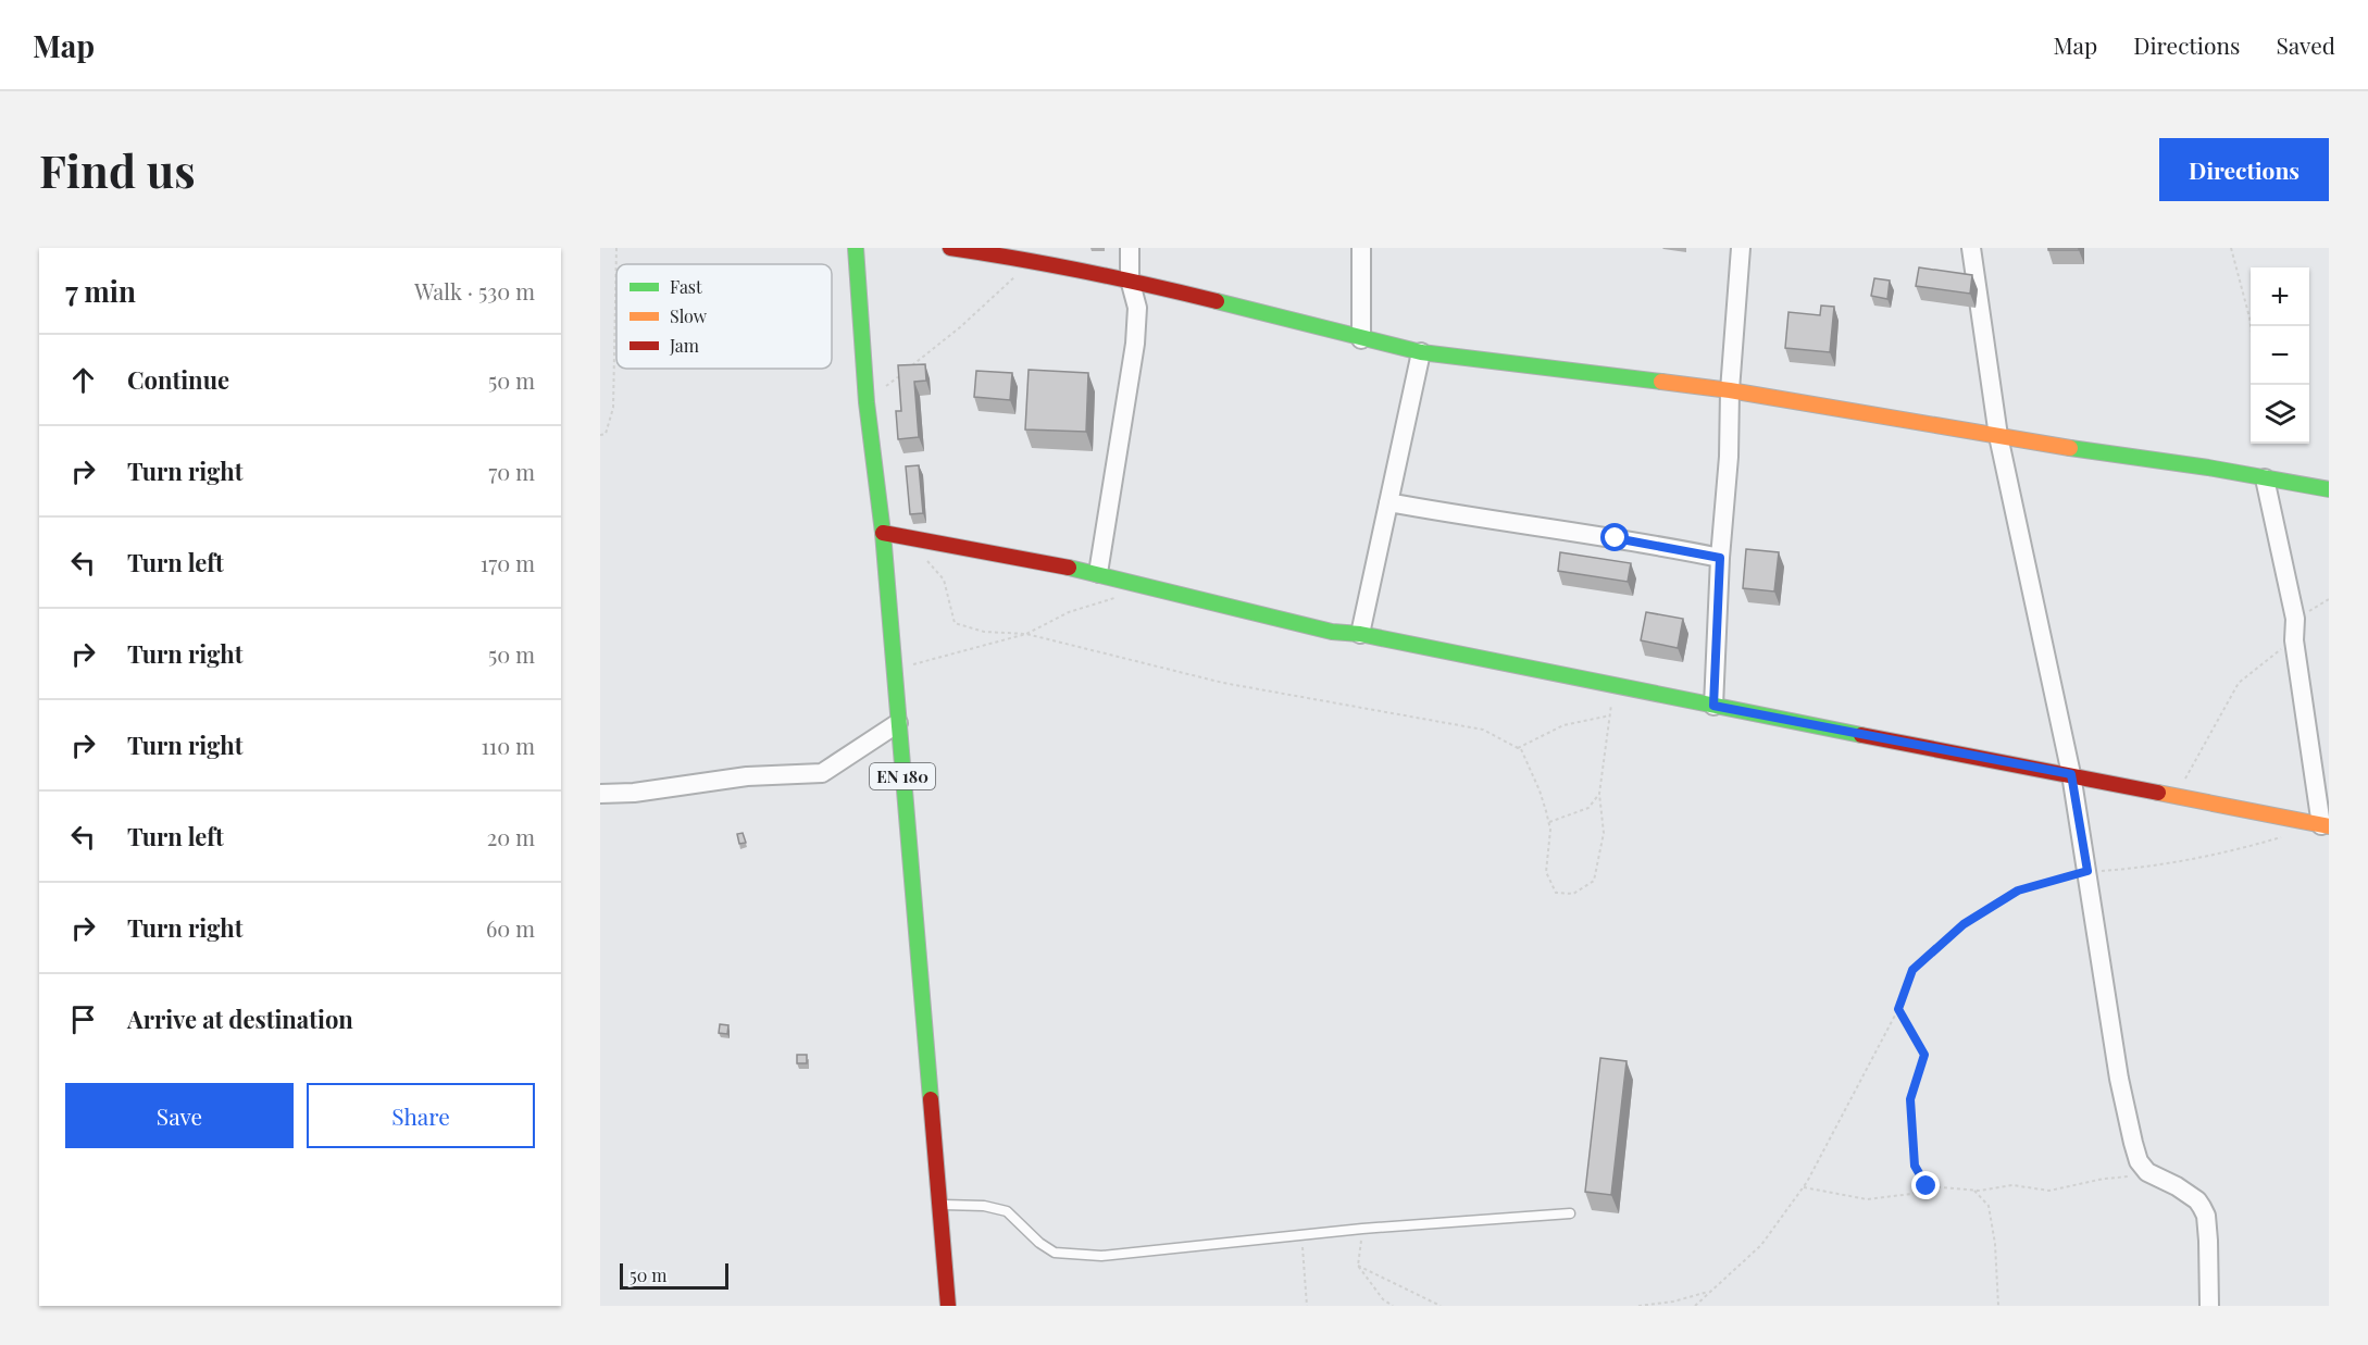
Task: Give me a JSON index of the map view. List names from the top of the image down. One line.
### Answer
{"streets":{"street":["EN 180"]},"legend":["Fast","Slow","Jam"],"scale_bar":"50 m","page":{"header":"Map","nav":["Map","Directions","Saved"],"buttons":["Directions",["Save","Share"]],"title":"Find us","heading":["7 min","Walk · 530 m"],"map_buttons":["+","−"],"list":[["Continue","50 m"],["Turn right","70 m"],["Turn left","170 m"],["Turn right","50 m"],["Turn right","110 m"],["Turn left","20 m"],["Turn right","60 m"],"Arrive at destination"],"scale":"50 m"}}
